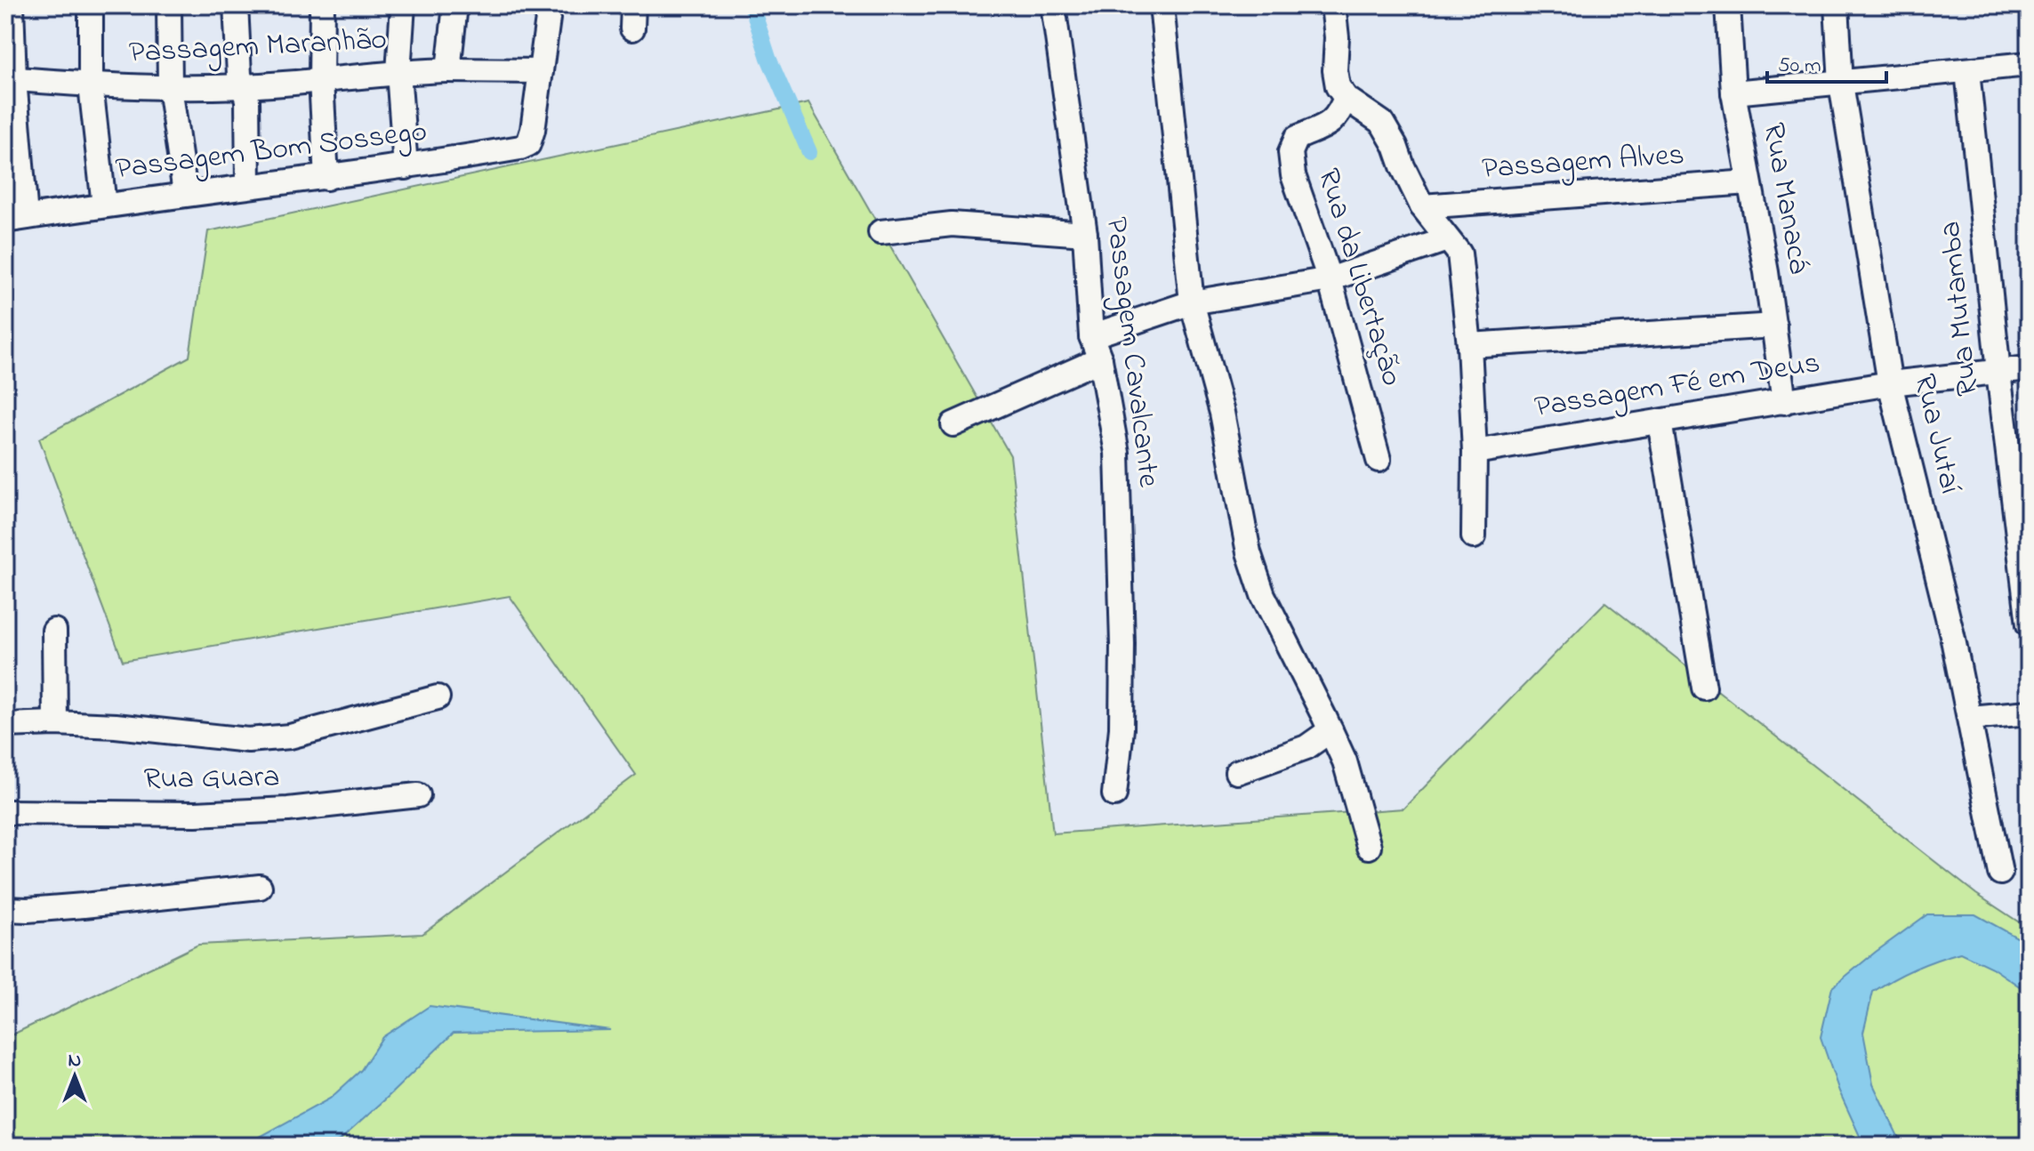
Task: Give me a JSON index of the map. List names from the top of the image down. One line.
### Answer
{"streets":{"street":["Passagem Maranhão","Passagem Bom Sossego","Passagem Alves","Rua Manacá","Rua da Libertação","Rua Mutamba","Passagem Cavalcante","Passagem Fé em Deus","Rua Jutaí","Rua Guara"]},"crossings":[["Passagem Maranhão","Passagem Bom Sossego"],["Passagem Alves","Rua Manacá"],["Rua Manacá","Passagem Fé em Deus"],["Rua Mutamba","Passagem Fé em Deus"],["Passagem Fé em Deus","Rua Jutaí"]],"scale_bar":"50 m","north":"top"}
